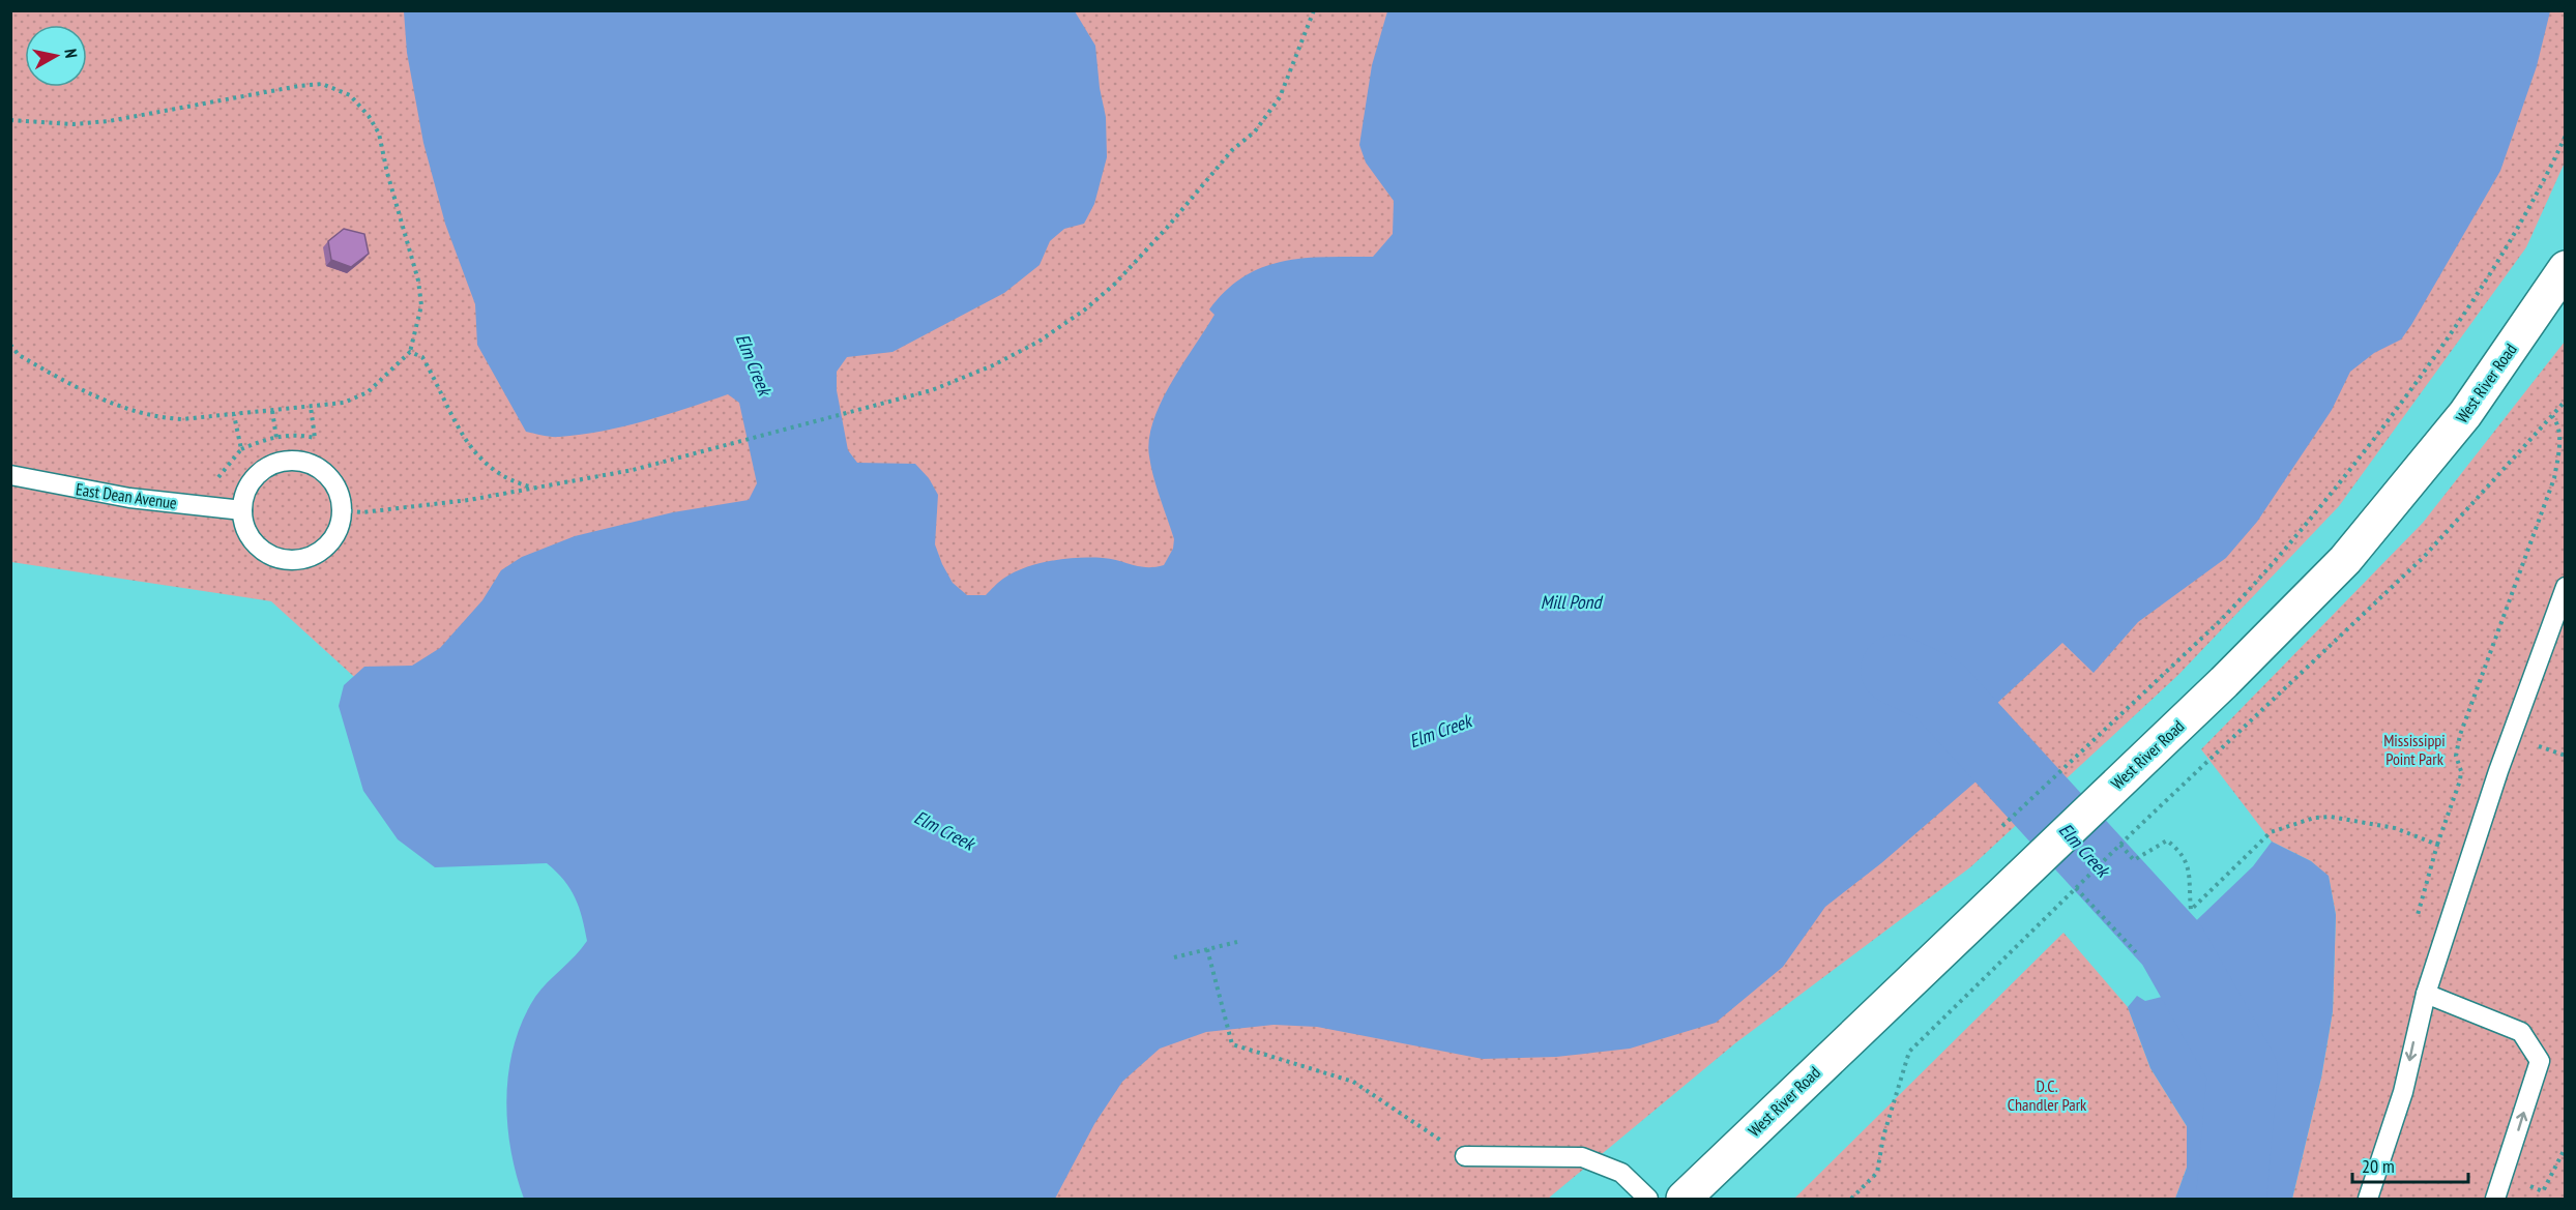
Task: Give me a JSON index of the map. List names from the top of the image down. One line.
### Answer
{"streets":{"street":["West River Road"],"lane":["East Dean Avenue"]},"water":["Elm Creek","Mill Pond"],"parks":["Mississippi Point Park","D.C. Chandler Park"],"scale_bar":"20 m","north":"right"}
